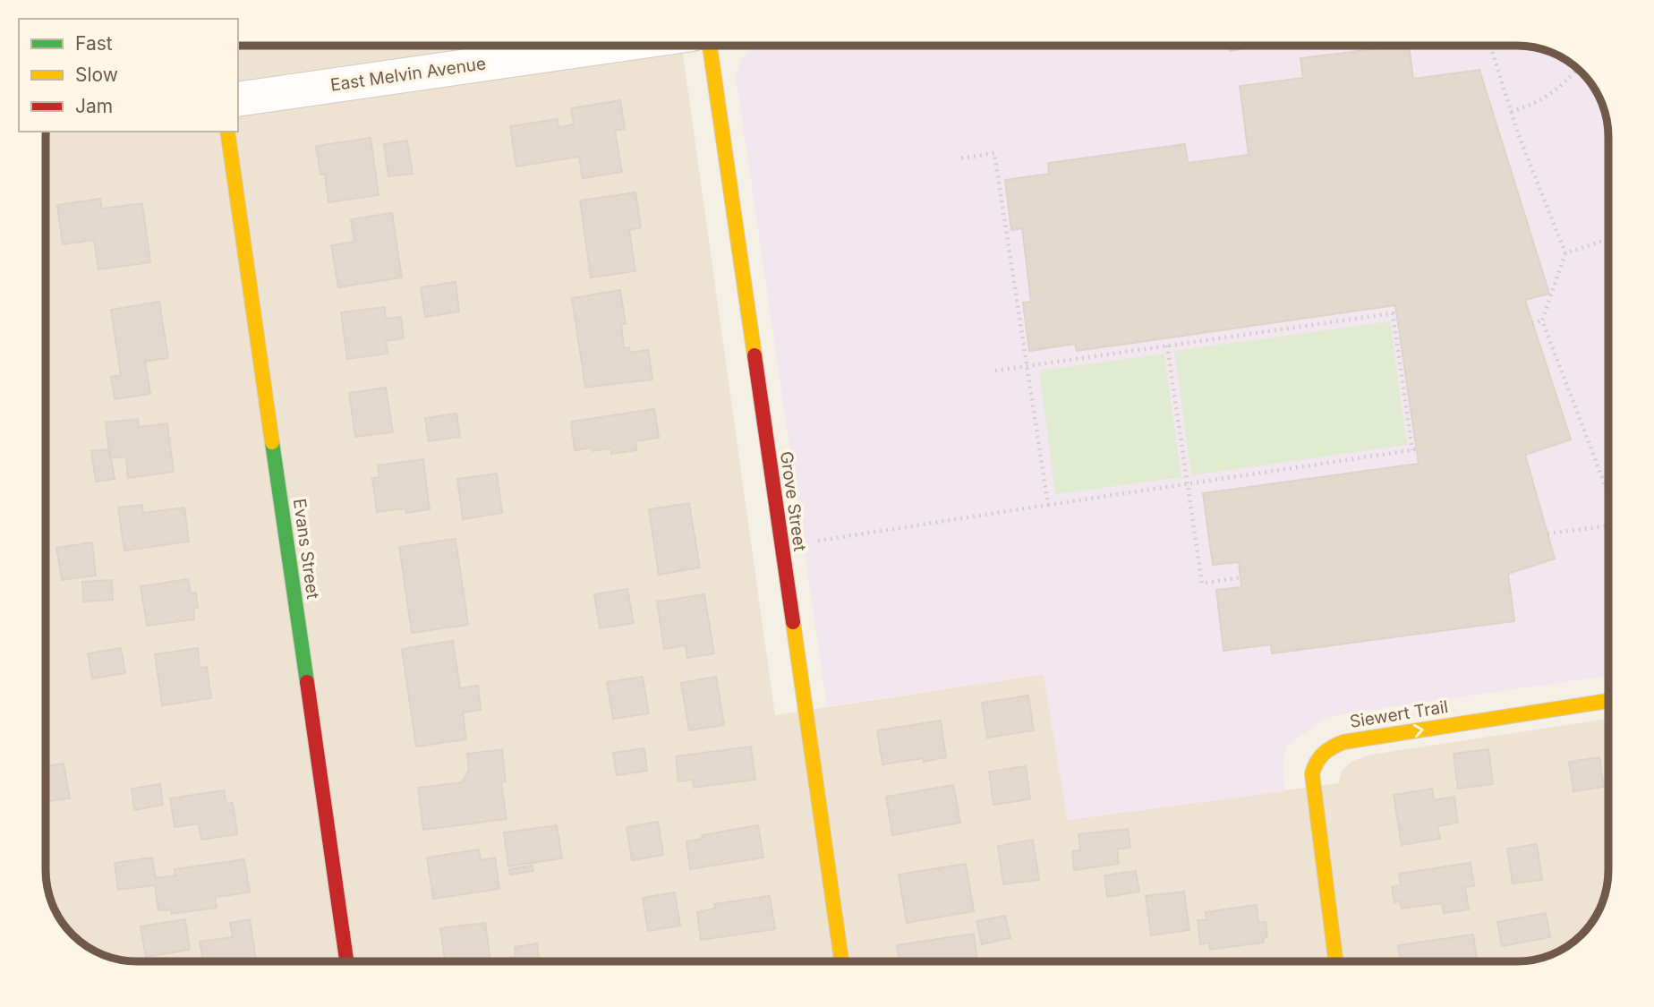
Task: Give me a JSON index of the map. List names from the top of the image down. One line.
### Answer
{"streets":{"street":["East Melvin Avenue","Grove Street","Evans Street","Siewert Trail"]},"legend":["Fast","Slow","Jam"]}
